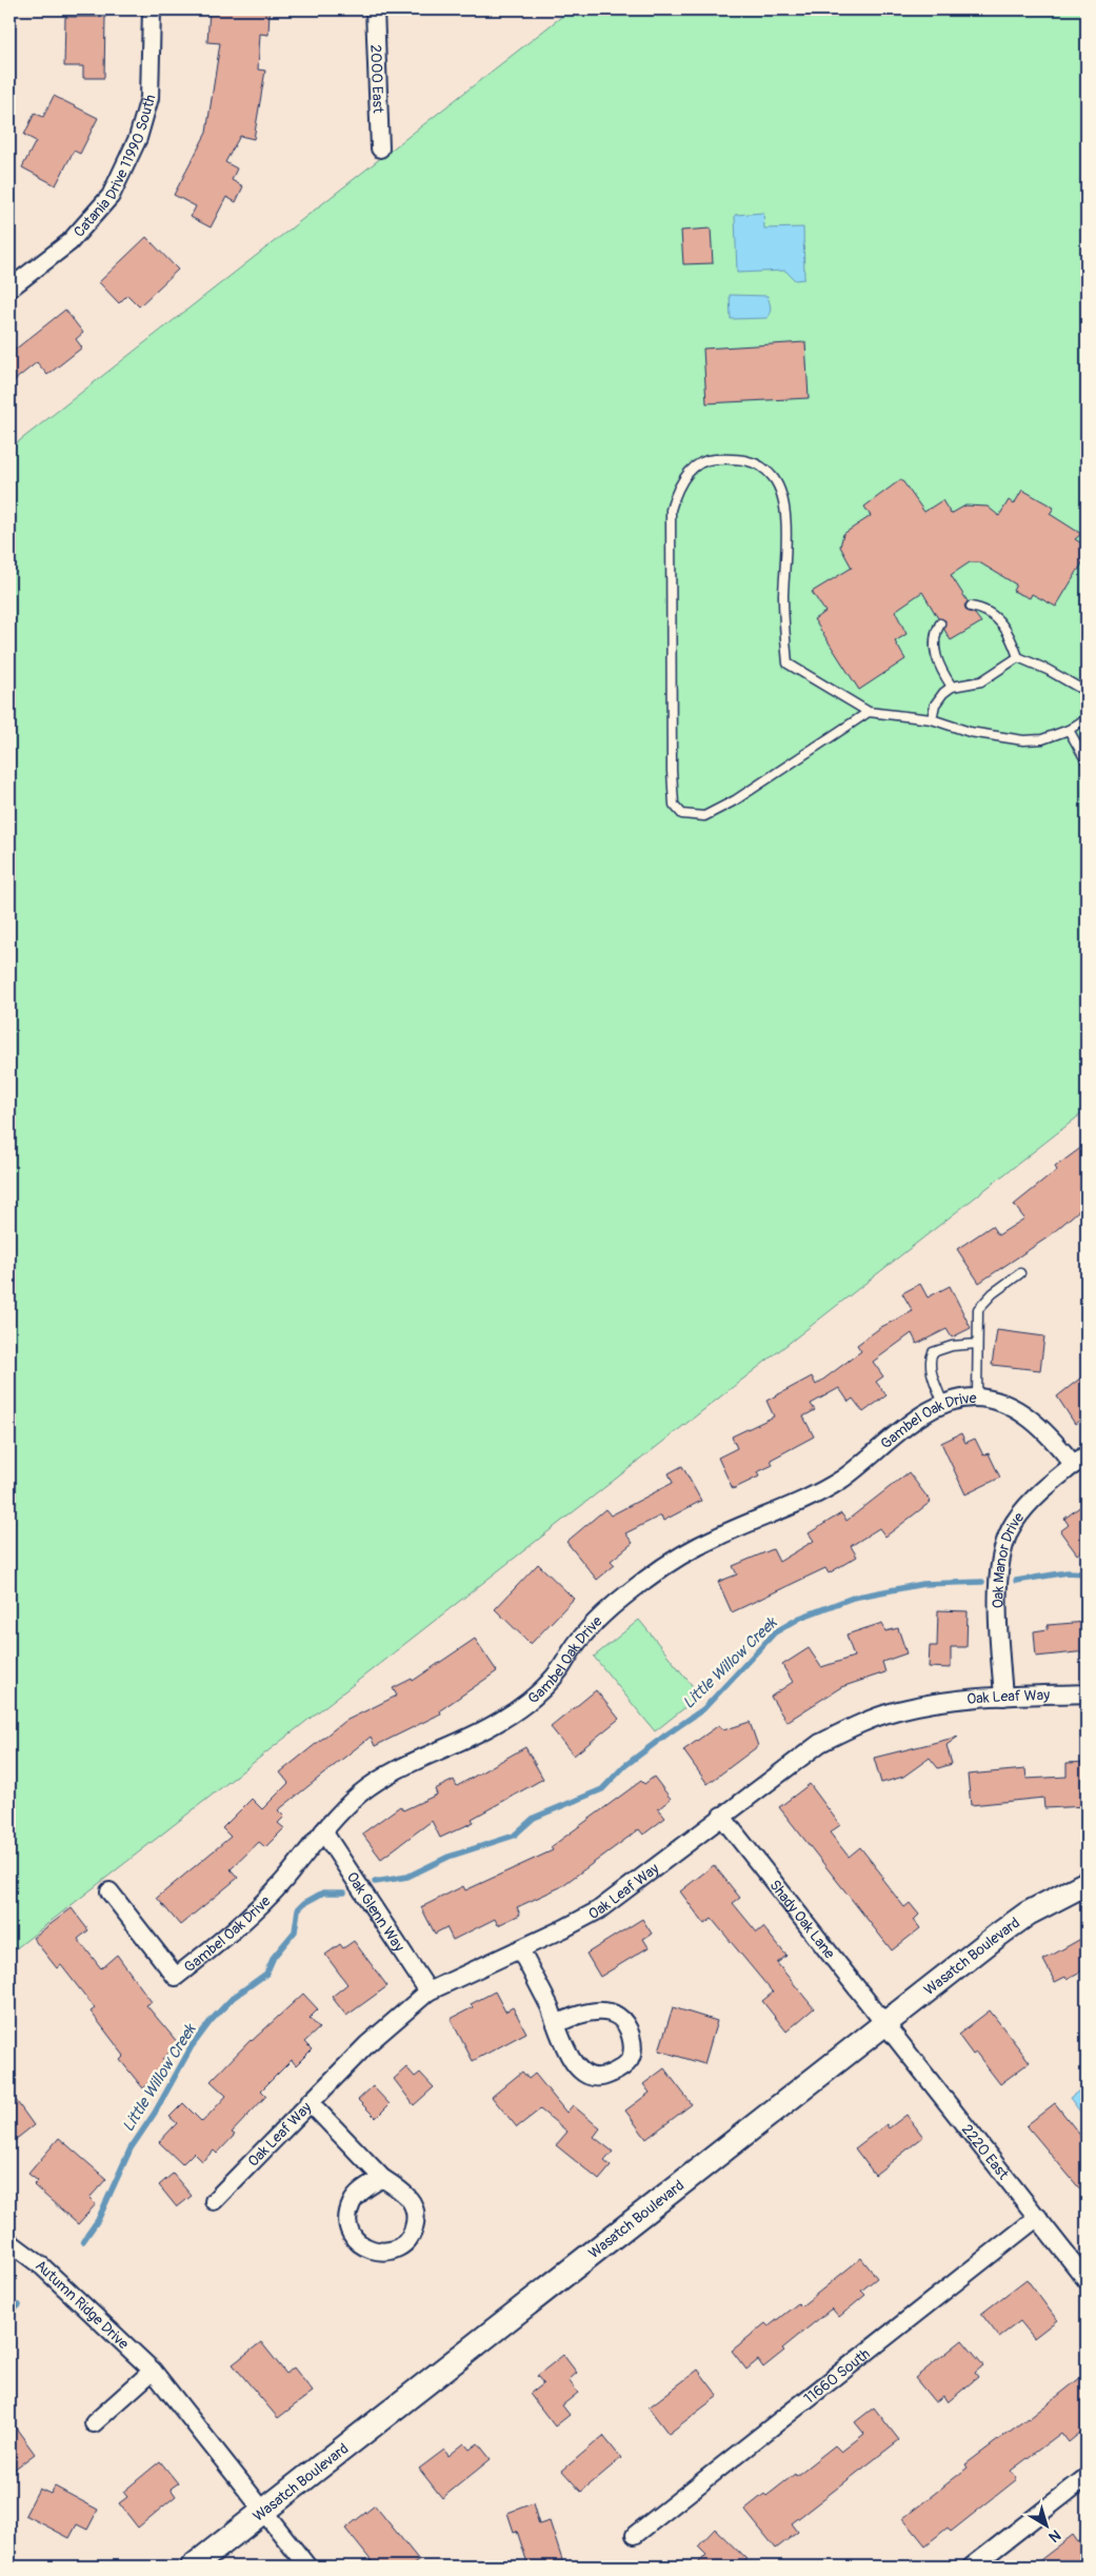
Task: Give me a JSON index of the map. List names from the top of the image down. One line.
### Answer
{"streets":{"main road":["Wasatch Boulevard"],"street":["2000 East","Catania Drive 11990 South","Gambel Oak Drive","Oak Manor Drive","Oak Leaf Way","Oak Glenn Way","Shady Oak Lane","2220 East","Autumn Ridge Drive","11660 South"]},"crossings":[["Gambel Oak Drive","Oak Manor Drive"],["Gambel Oak Drive","Oak Glenn Way"],["Oak Manor Drive","Oak Leaf Way"],["Oak Leaf Way","Oak Glenn Way"],["Oak Leaf Way","Shady Oak Lane"],["Shady Oak Lane","Wasatch Boulevard"],["Shady Oak Lane","2220 East"],["Wasatch Boulevard","2220 East"],["Wasatch Boulevard","Autumn Ridge Drive"],["2220 East","11660 South"]],"water":["Little Willow Creek"],"north":"bottom right"}
